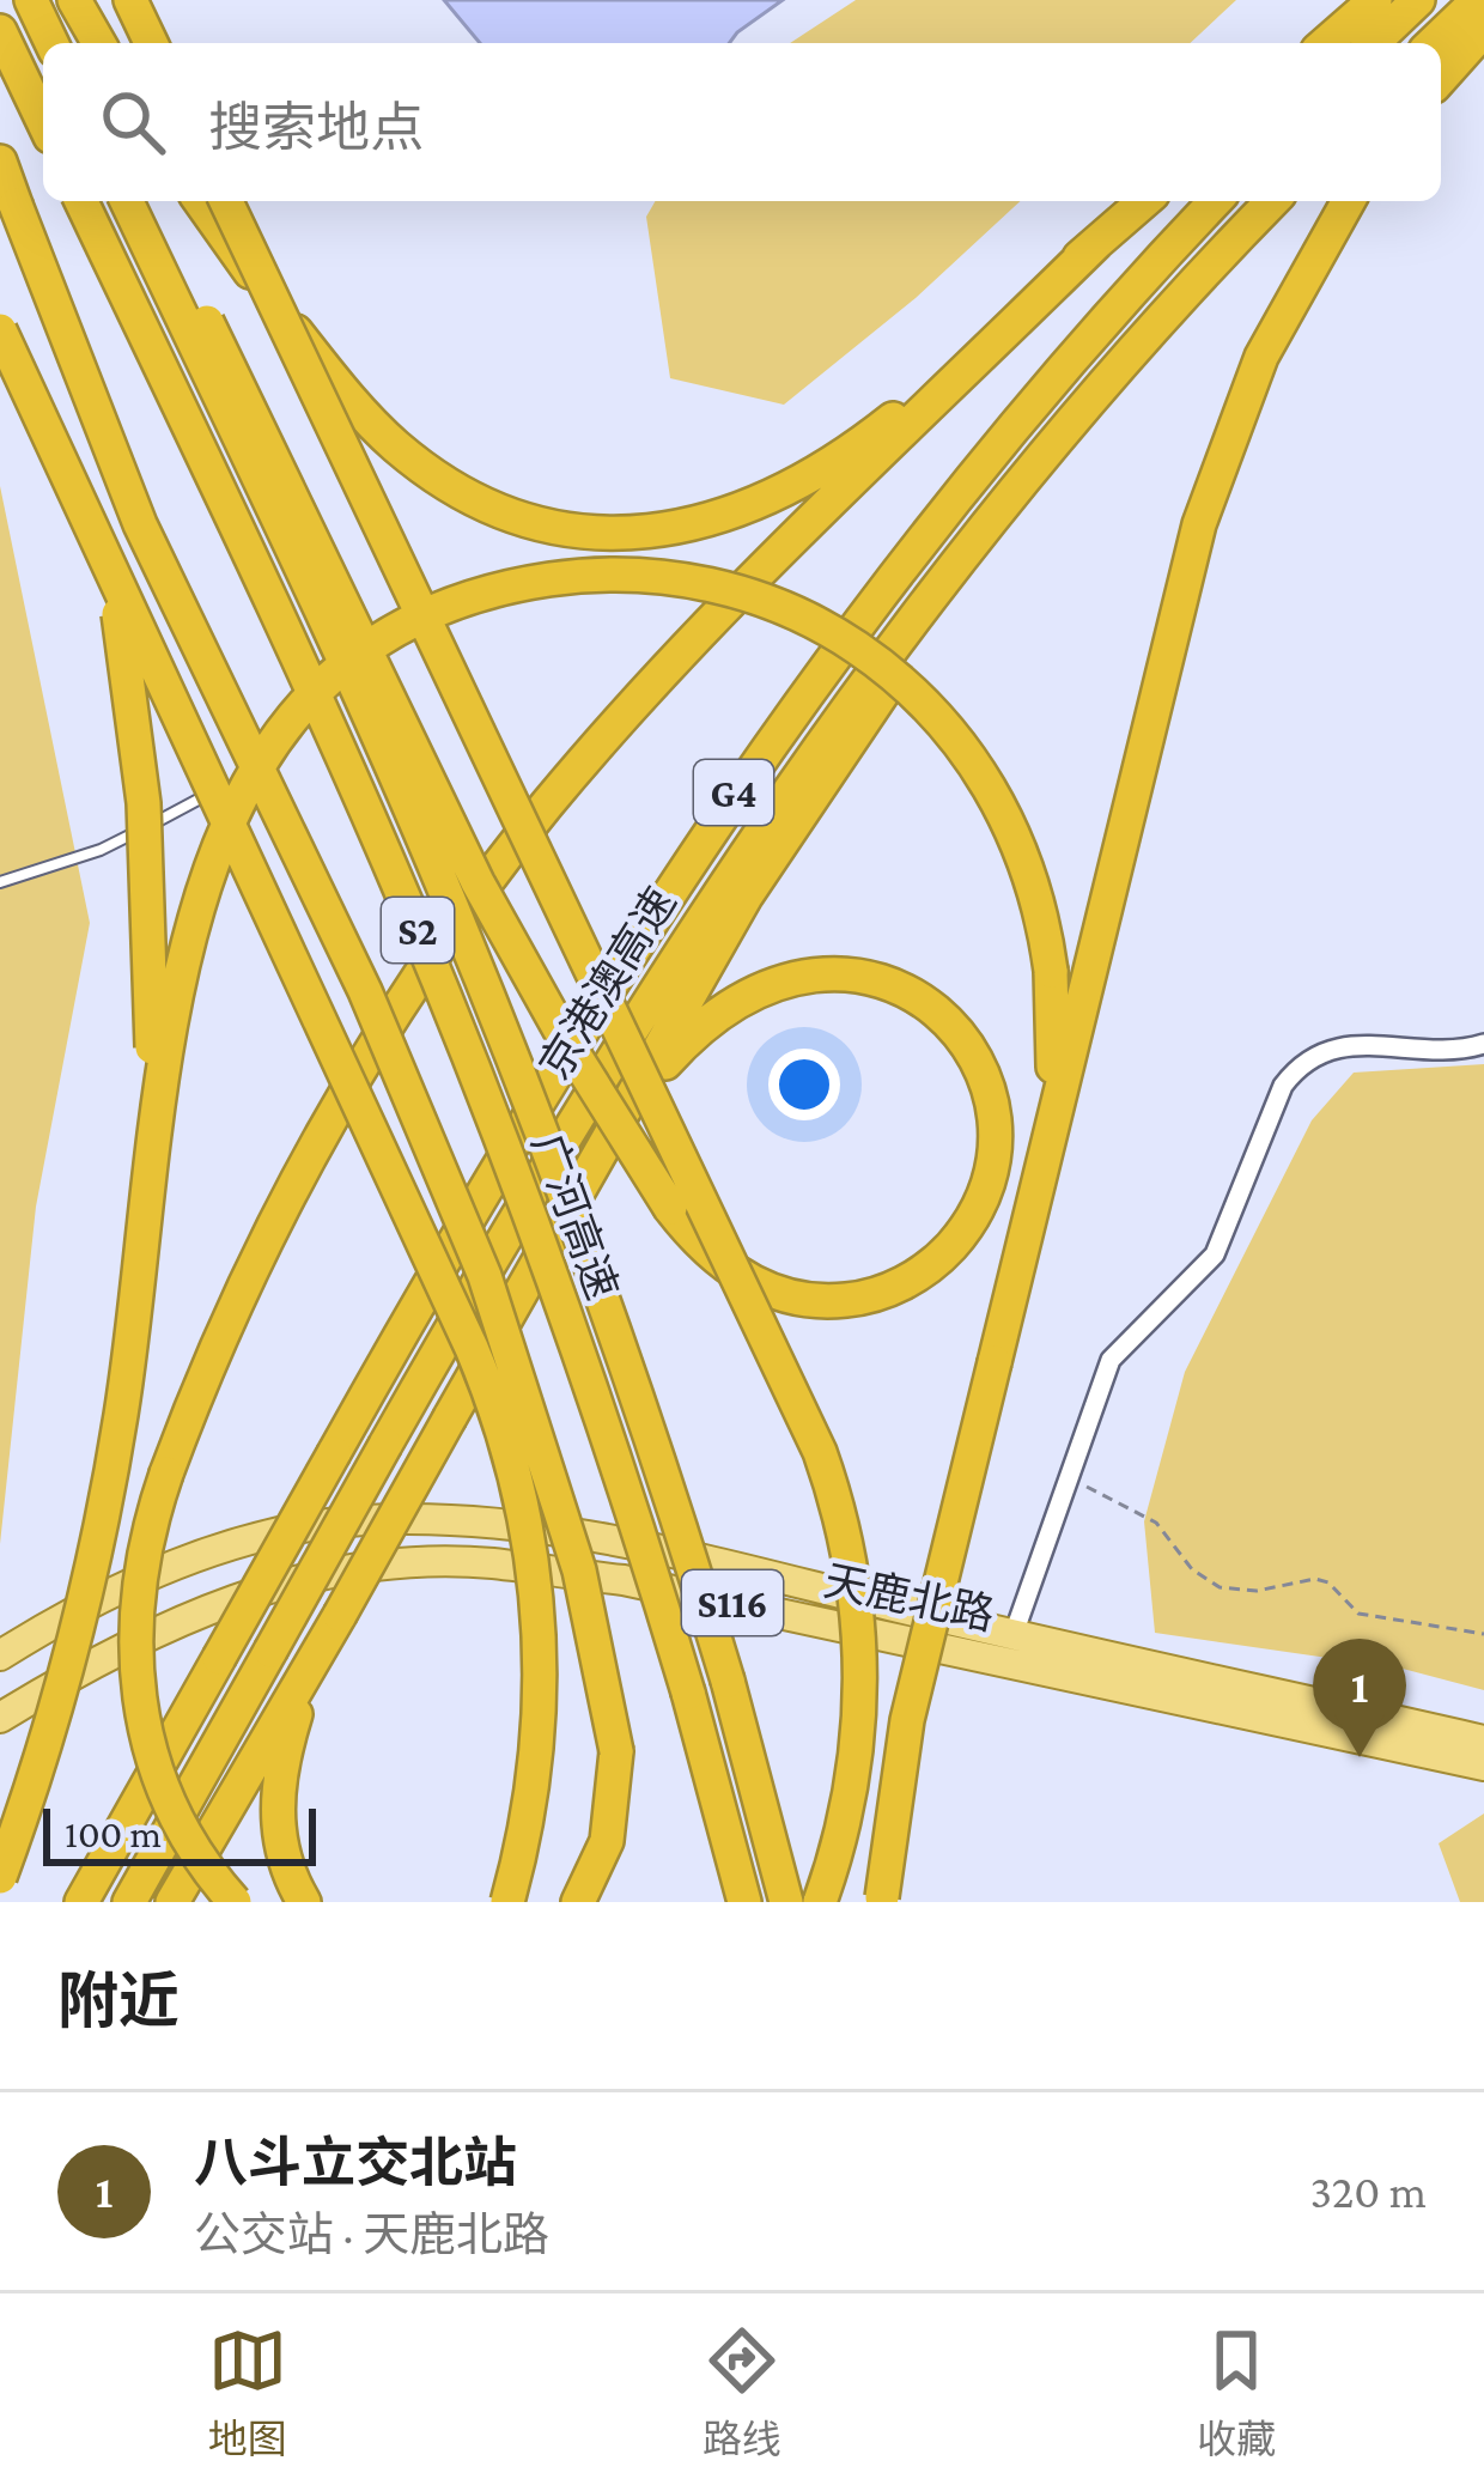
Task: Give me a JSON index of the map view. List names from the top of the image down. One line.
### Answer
{"streets":{"highway":["G4","S2","京港澳高速","广河高速"],"main road":["天鹿北路","S116"]},"scale_bar":"100 m","page":{"search":"搜索地点","pins":"1","scale":"100 m","heading":"附近","list":[{"mark":"1","name":"八斗立交北站","note":"公交站 · 天鹿北路","value":"320 m"}],"nav":["地图","路线","收藏"]}}
